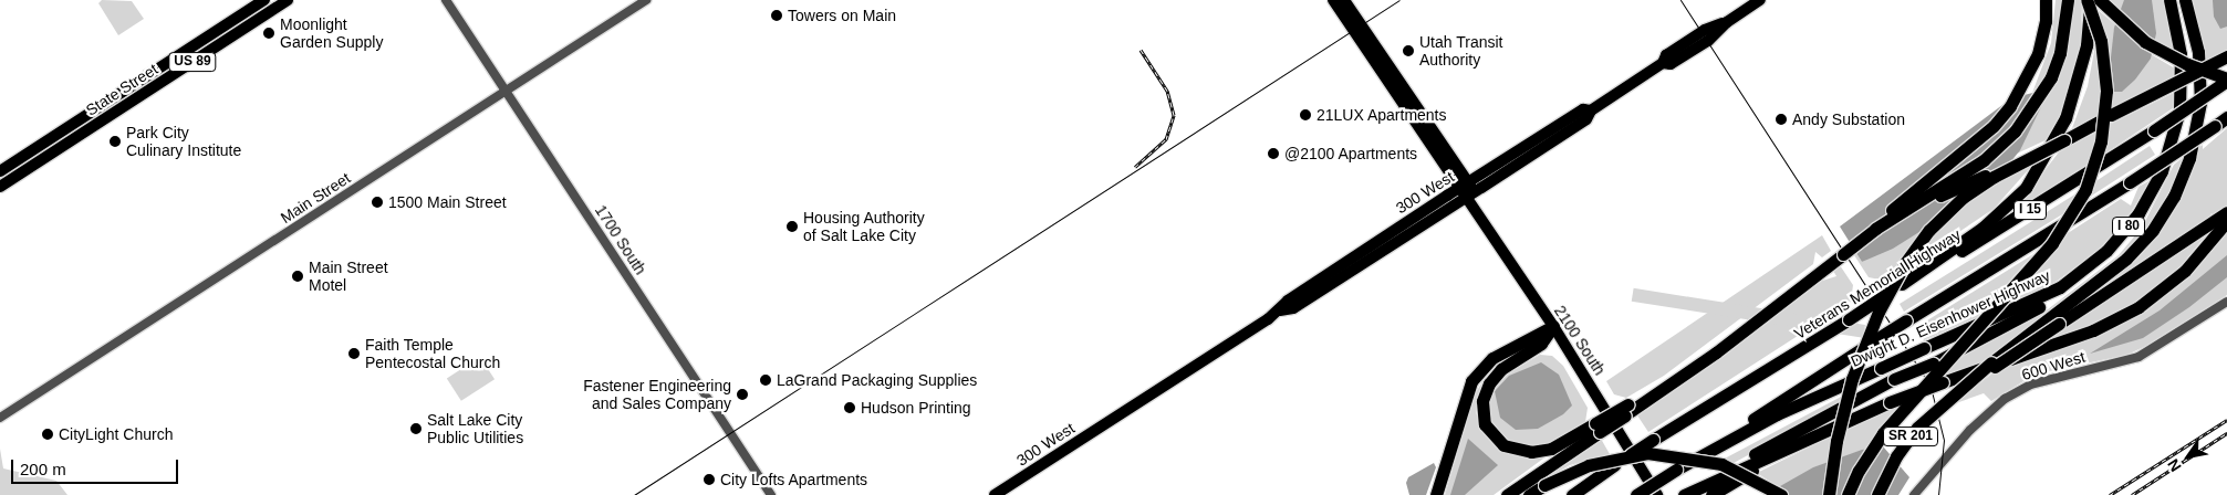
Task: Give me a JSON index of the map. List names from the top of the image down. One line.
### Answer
{"streets":{"highway":["I 15","I 80","Veterans Memorial Highway","Dwight D. Eisenhower Highway","SR 201"],"main road":["US 89","State Street","300 West","2100 South"],"street":["Main Street","1700 South","600 West"]},"crossings":[["300 West","2100 South"],["Main Street","1700 South"],["I 15","Dwight D. Eisenhower Highway"]],"places":["Towers on Main","Moonlight Garden Supply","Utah Transit Authority","21LUX Apartments","Andy Substation","Park City Culinary Institute","@2100 Apartments","1500 Main Street","Housing Authority of Salt Lake City","Main Street Motel","Faith Temple Pentecostal Church","LaGrand Packaging Supplies","Fastener Engineering and Sales Company","Hudson Printing","Salt Lake City Public Utilities","CityLight Church","City Lofts Apartments"],"scale_bar":"200 m","north":"bottom left"}
